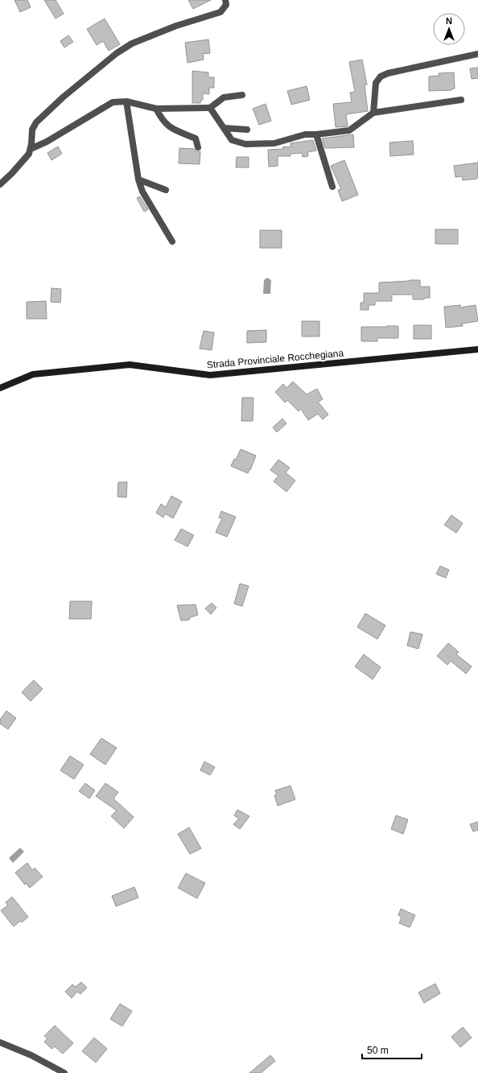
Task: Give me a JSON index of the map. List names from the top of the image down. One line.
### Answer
{"streets":{"main road":["Strada Provinciale Rocchegiana"]},"scale_bar":"50 m","north":"top"}
